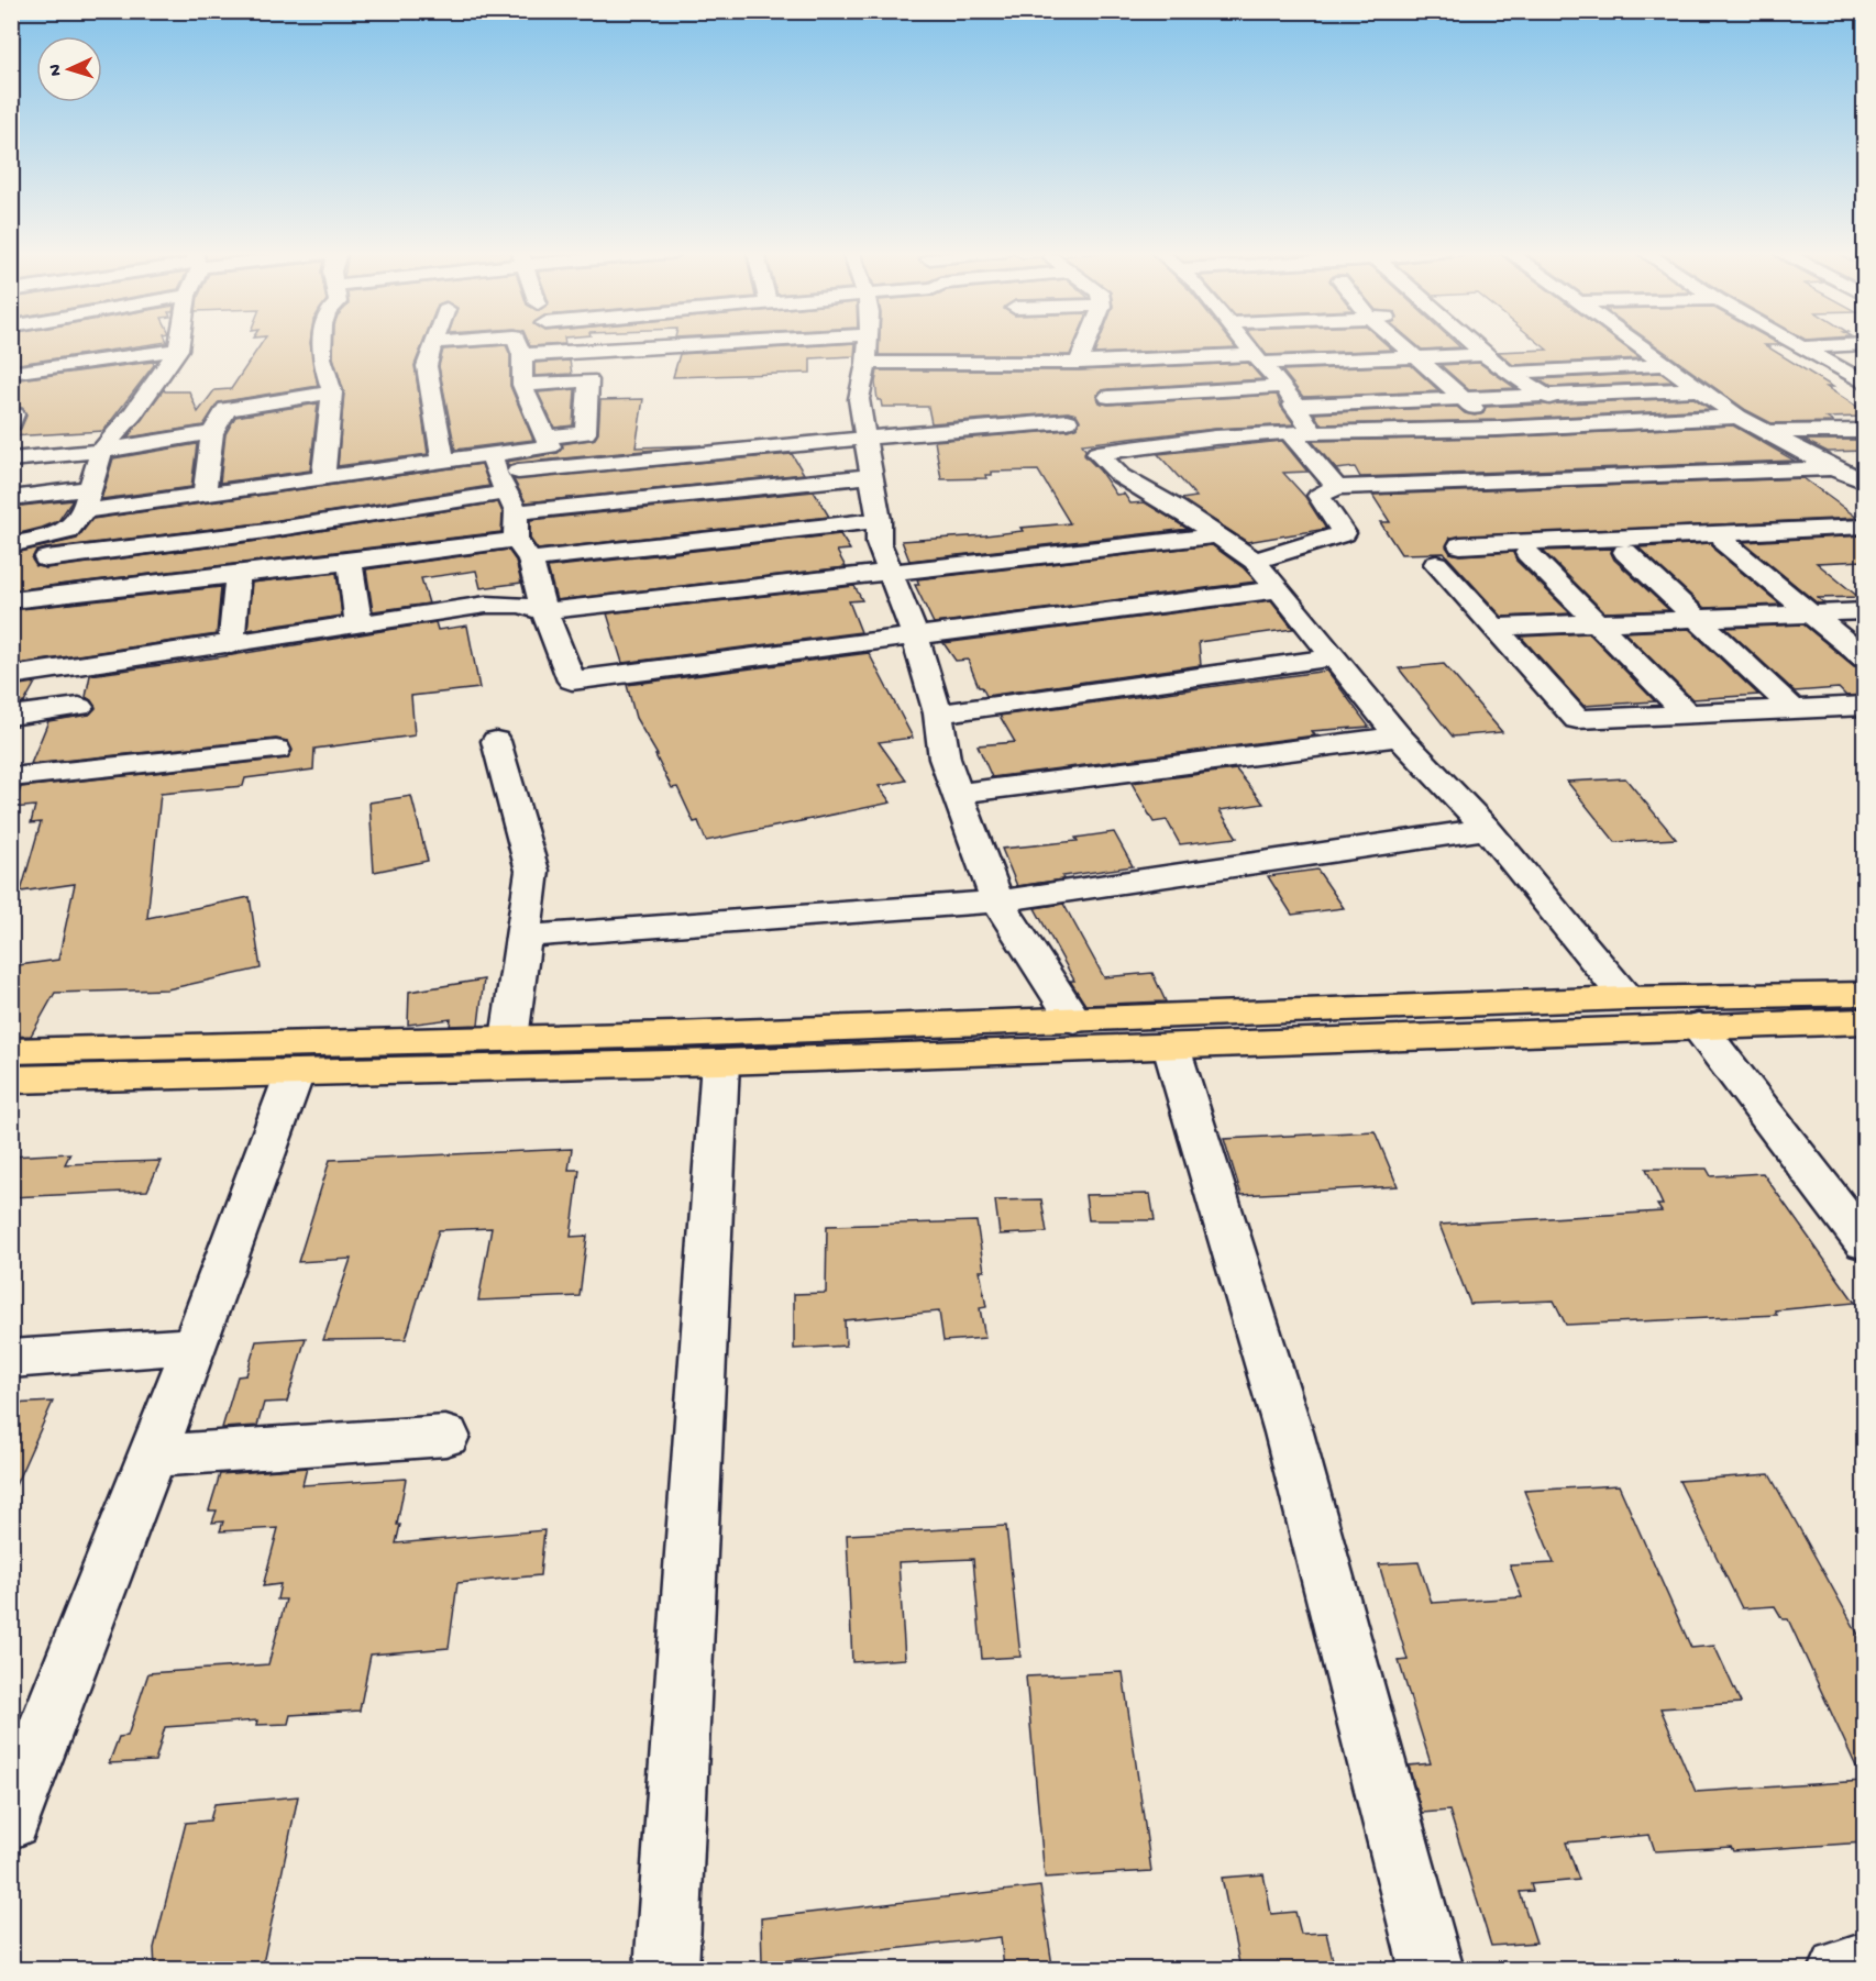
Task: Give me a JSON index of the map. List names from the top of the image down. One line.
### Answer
{"north":"left"}
